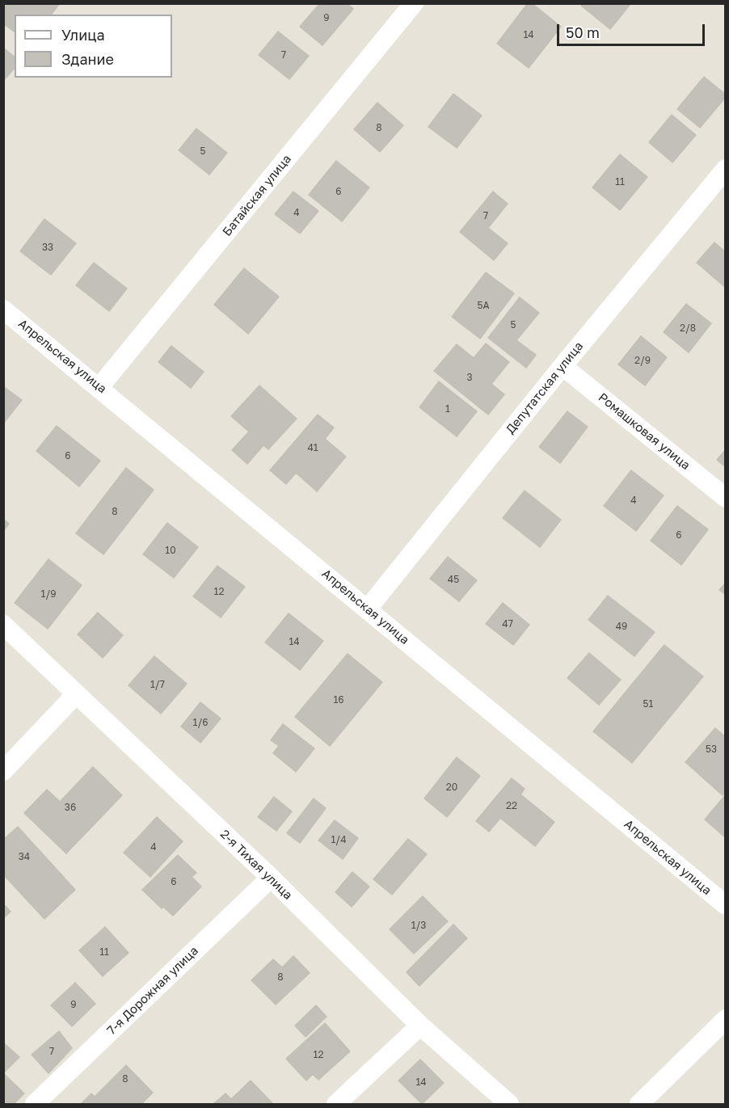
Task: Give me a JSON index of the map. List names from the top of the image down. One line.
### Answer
{"streets":{"street":["Батайская улица","Апрельская улица","Депутатская улица","Ромашковая улица","2-я Тихая улица","7-я Дорожная улица"]},"crossings":[["Батайская улица","Апрельская улица"],["Апрельская улица","Депутатская улица"],["Депутатская улица","Ромашковая улица"],["2-я Тихая улица","7-я Дорожная улица"]],"house_numbers":["9","14","7","8","5","11","6","4","7","33","5А","5","2/8","2/9","3","1","41","6","4","8","6","10","45","12","1/9","47","49","14","1/7","16","51","1/6","53","20","22","36","1/4","4","34","6","1/3","11","8","9","7","12","8","14"],"legend":["Улица","Здание"],"scale_bar":"50 m"}
